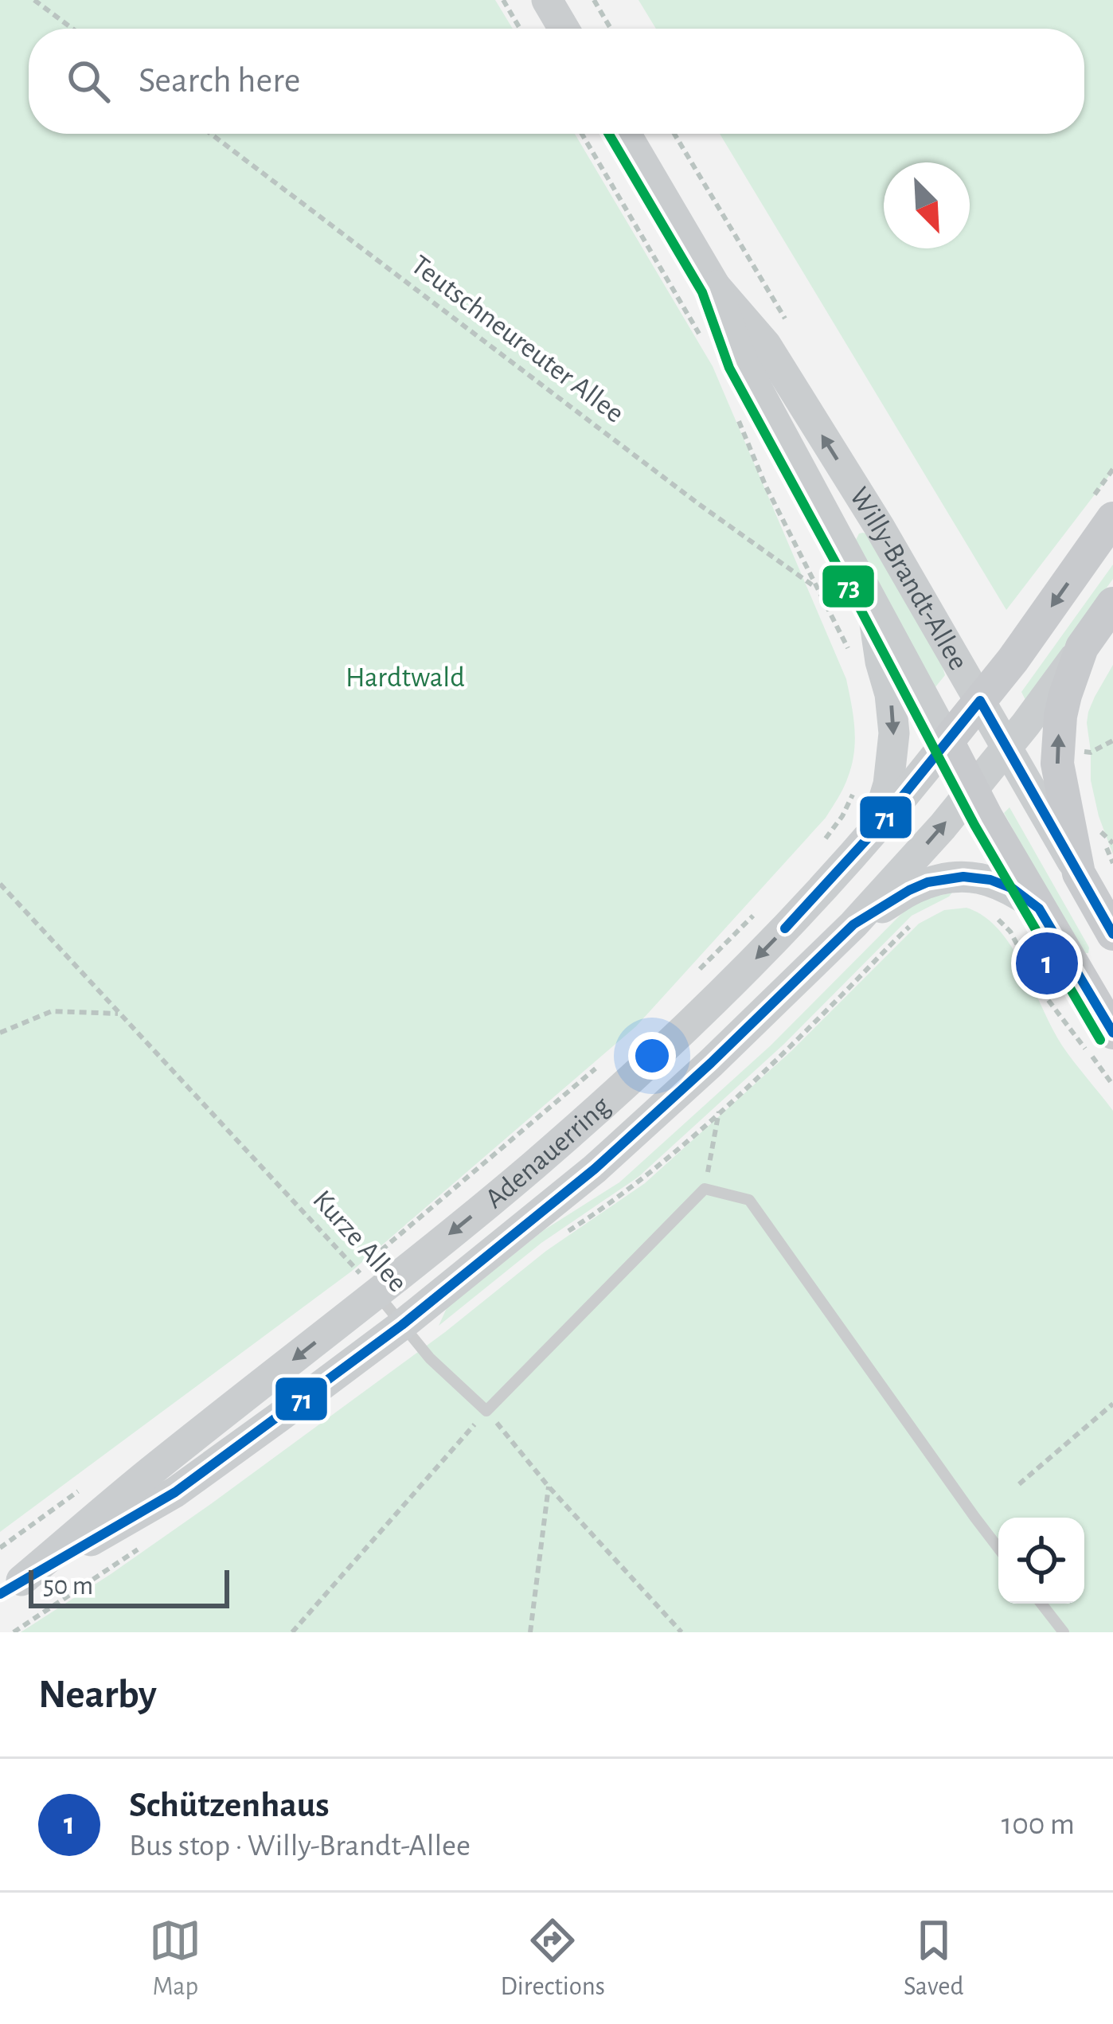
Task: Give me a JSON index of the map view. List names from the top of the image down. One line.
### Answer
{"streets":{"main road":["Willy-Brandt-Allee","Adenauerring"],"lane":["Kurze Allee"],"path":["Teutschneureuter Allee"]},"crossings":[["Willy-Brandt-Allee","Adenauerring"],["Adenauerring","Kurze Allee"]],"parks":["Hardtwald"],"lines":["transit line 73","transit line 71"],"scale_bar":"50 m","north":"bottom right","page":{"search":"Search here","pins":"1","scale":"50 m","heading":"Nearby","list":[{"mark":"1","name":"Schützenhaus","note":"Bus stop · Willy-Brandt-Allee","value":"100 m"}],"nav":["Map","Directions","Saved"]}}
